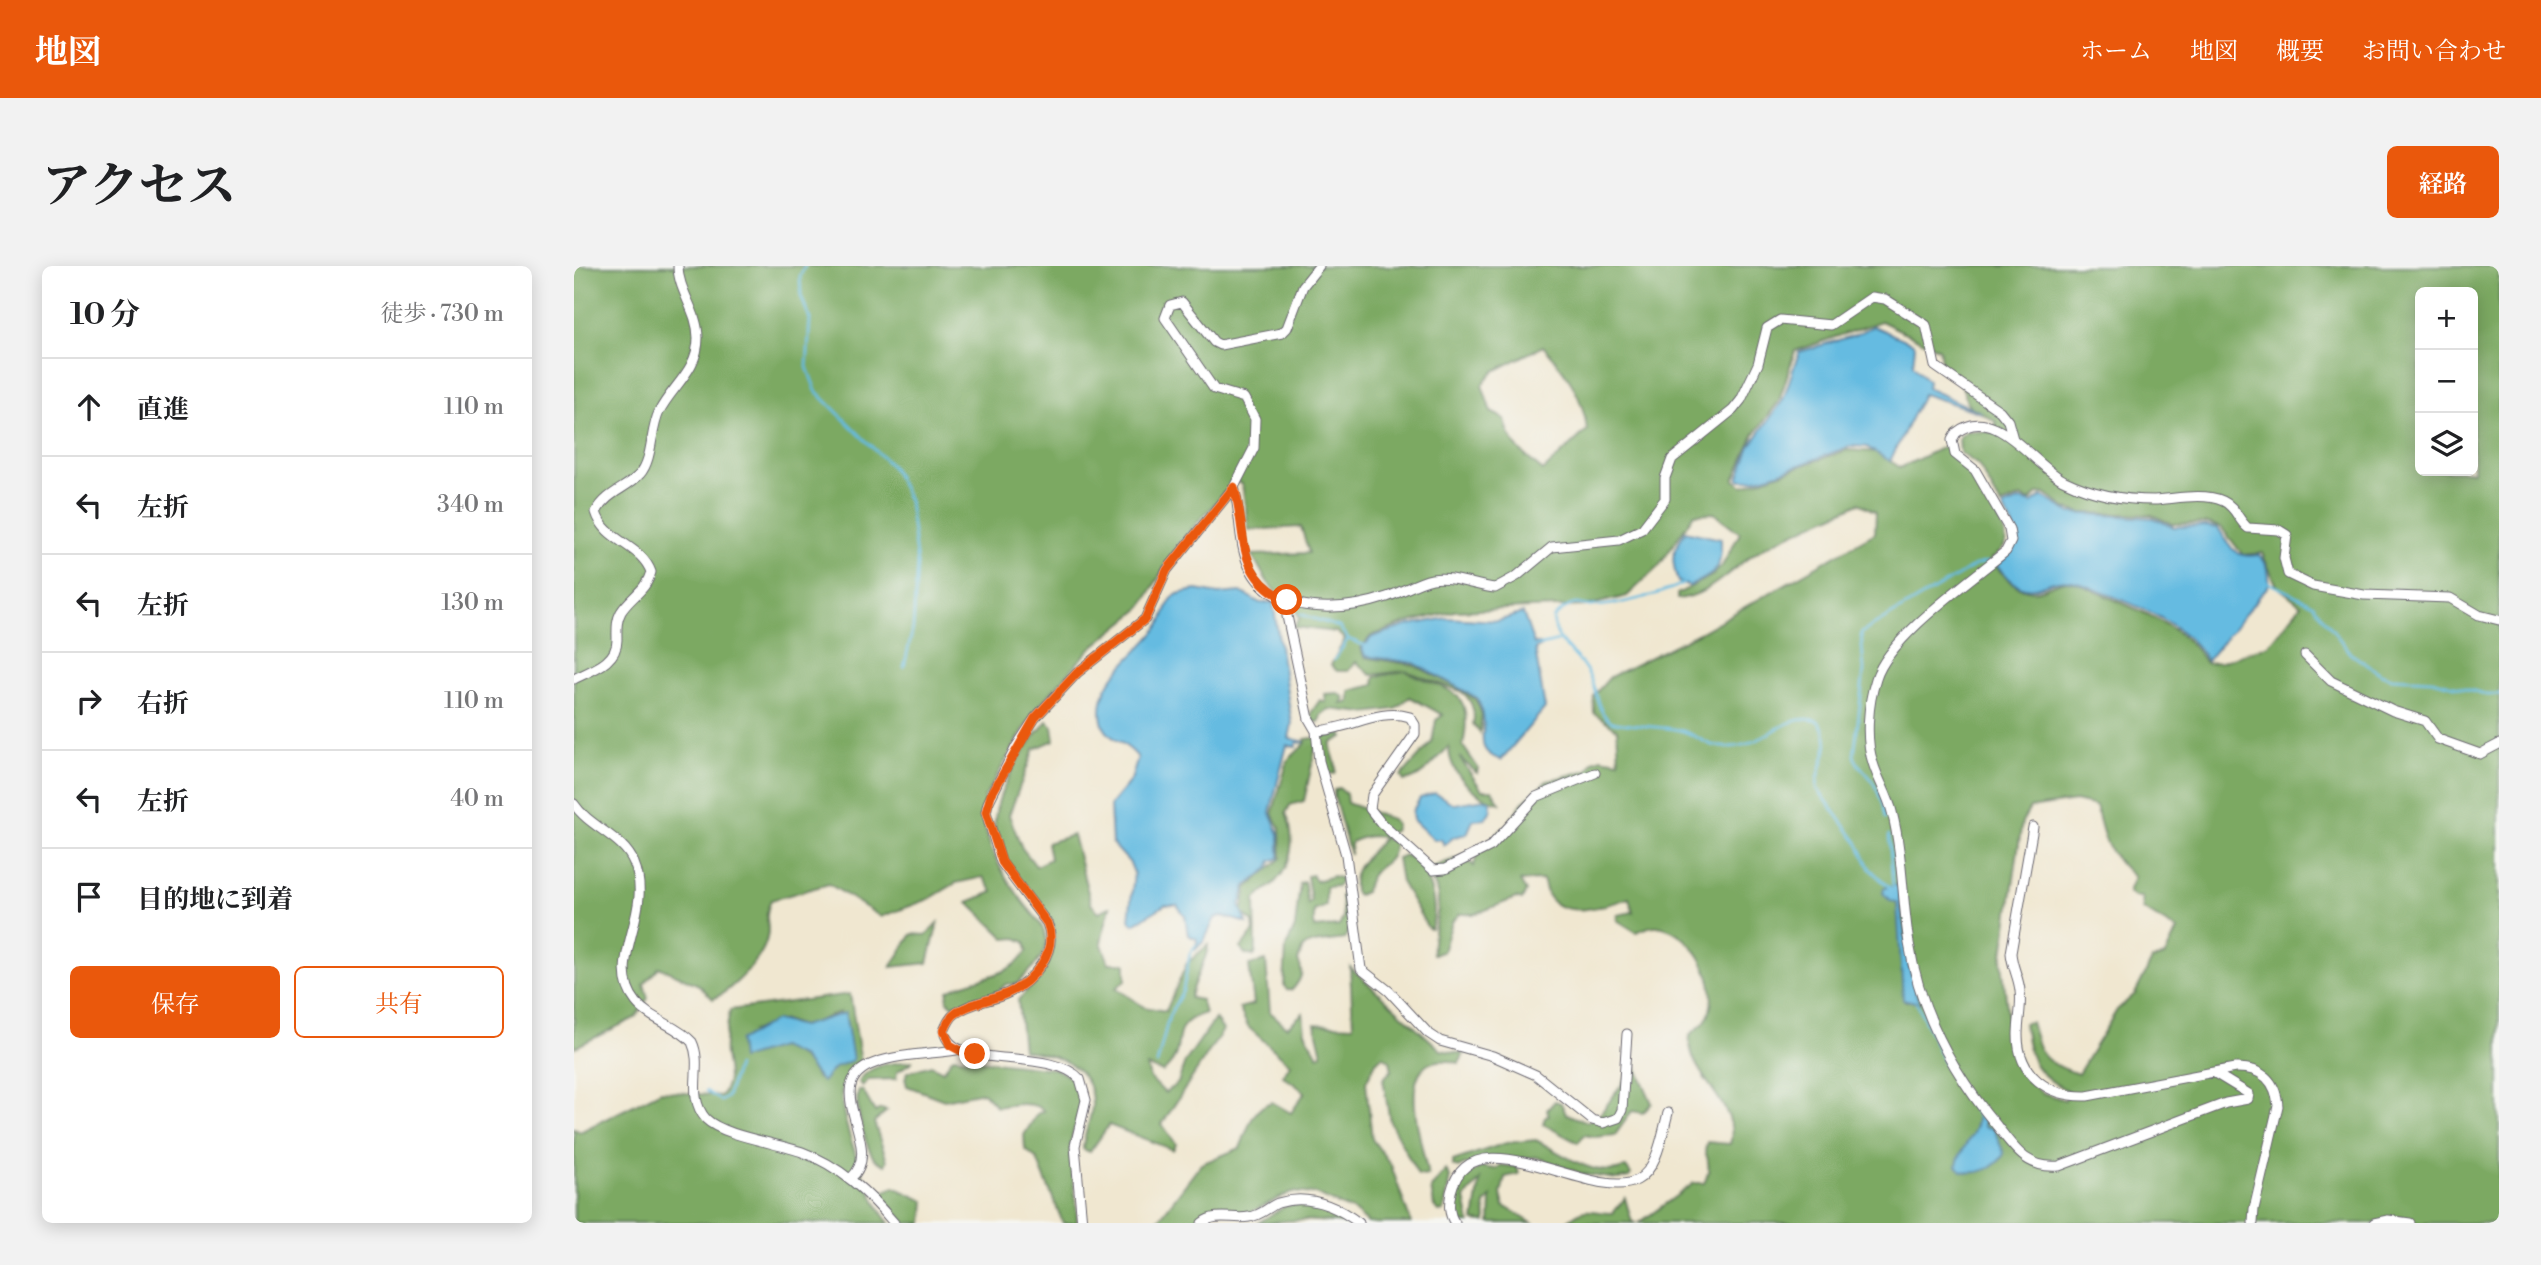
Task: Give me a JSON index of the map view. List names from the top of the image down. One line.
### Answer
{"page":{"header":"地図","nav":["ホーム","地図","概要","お問い合わせ"],"title":"アクセス","buttons":["経路",["保存","共有"]],"heading":["10 分","徒歩 · 730 m"],"map_buttons":["+","−"],"list":[["直進","110 m"],["左折","340 m"],["左折","130 m"],["右折","110 m"],["左折","40 m"],"目的地に到着"]}}
